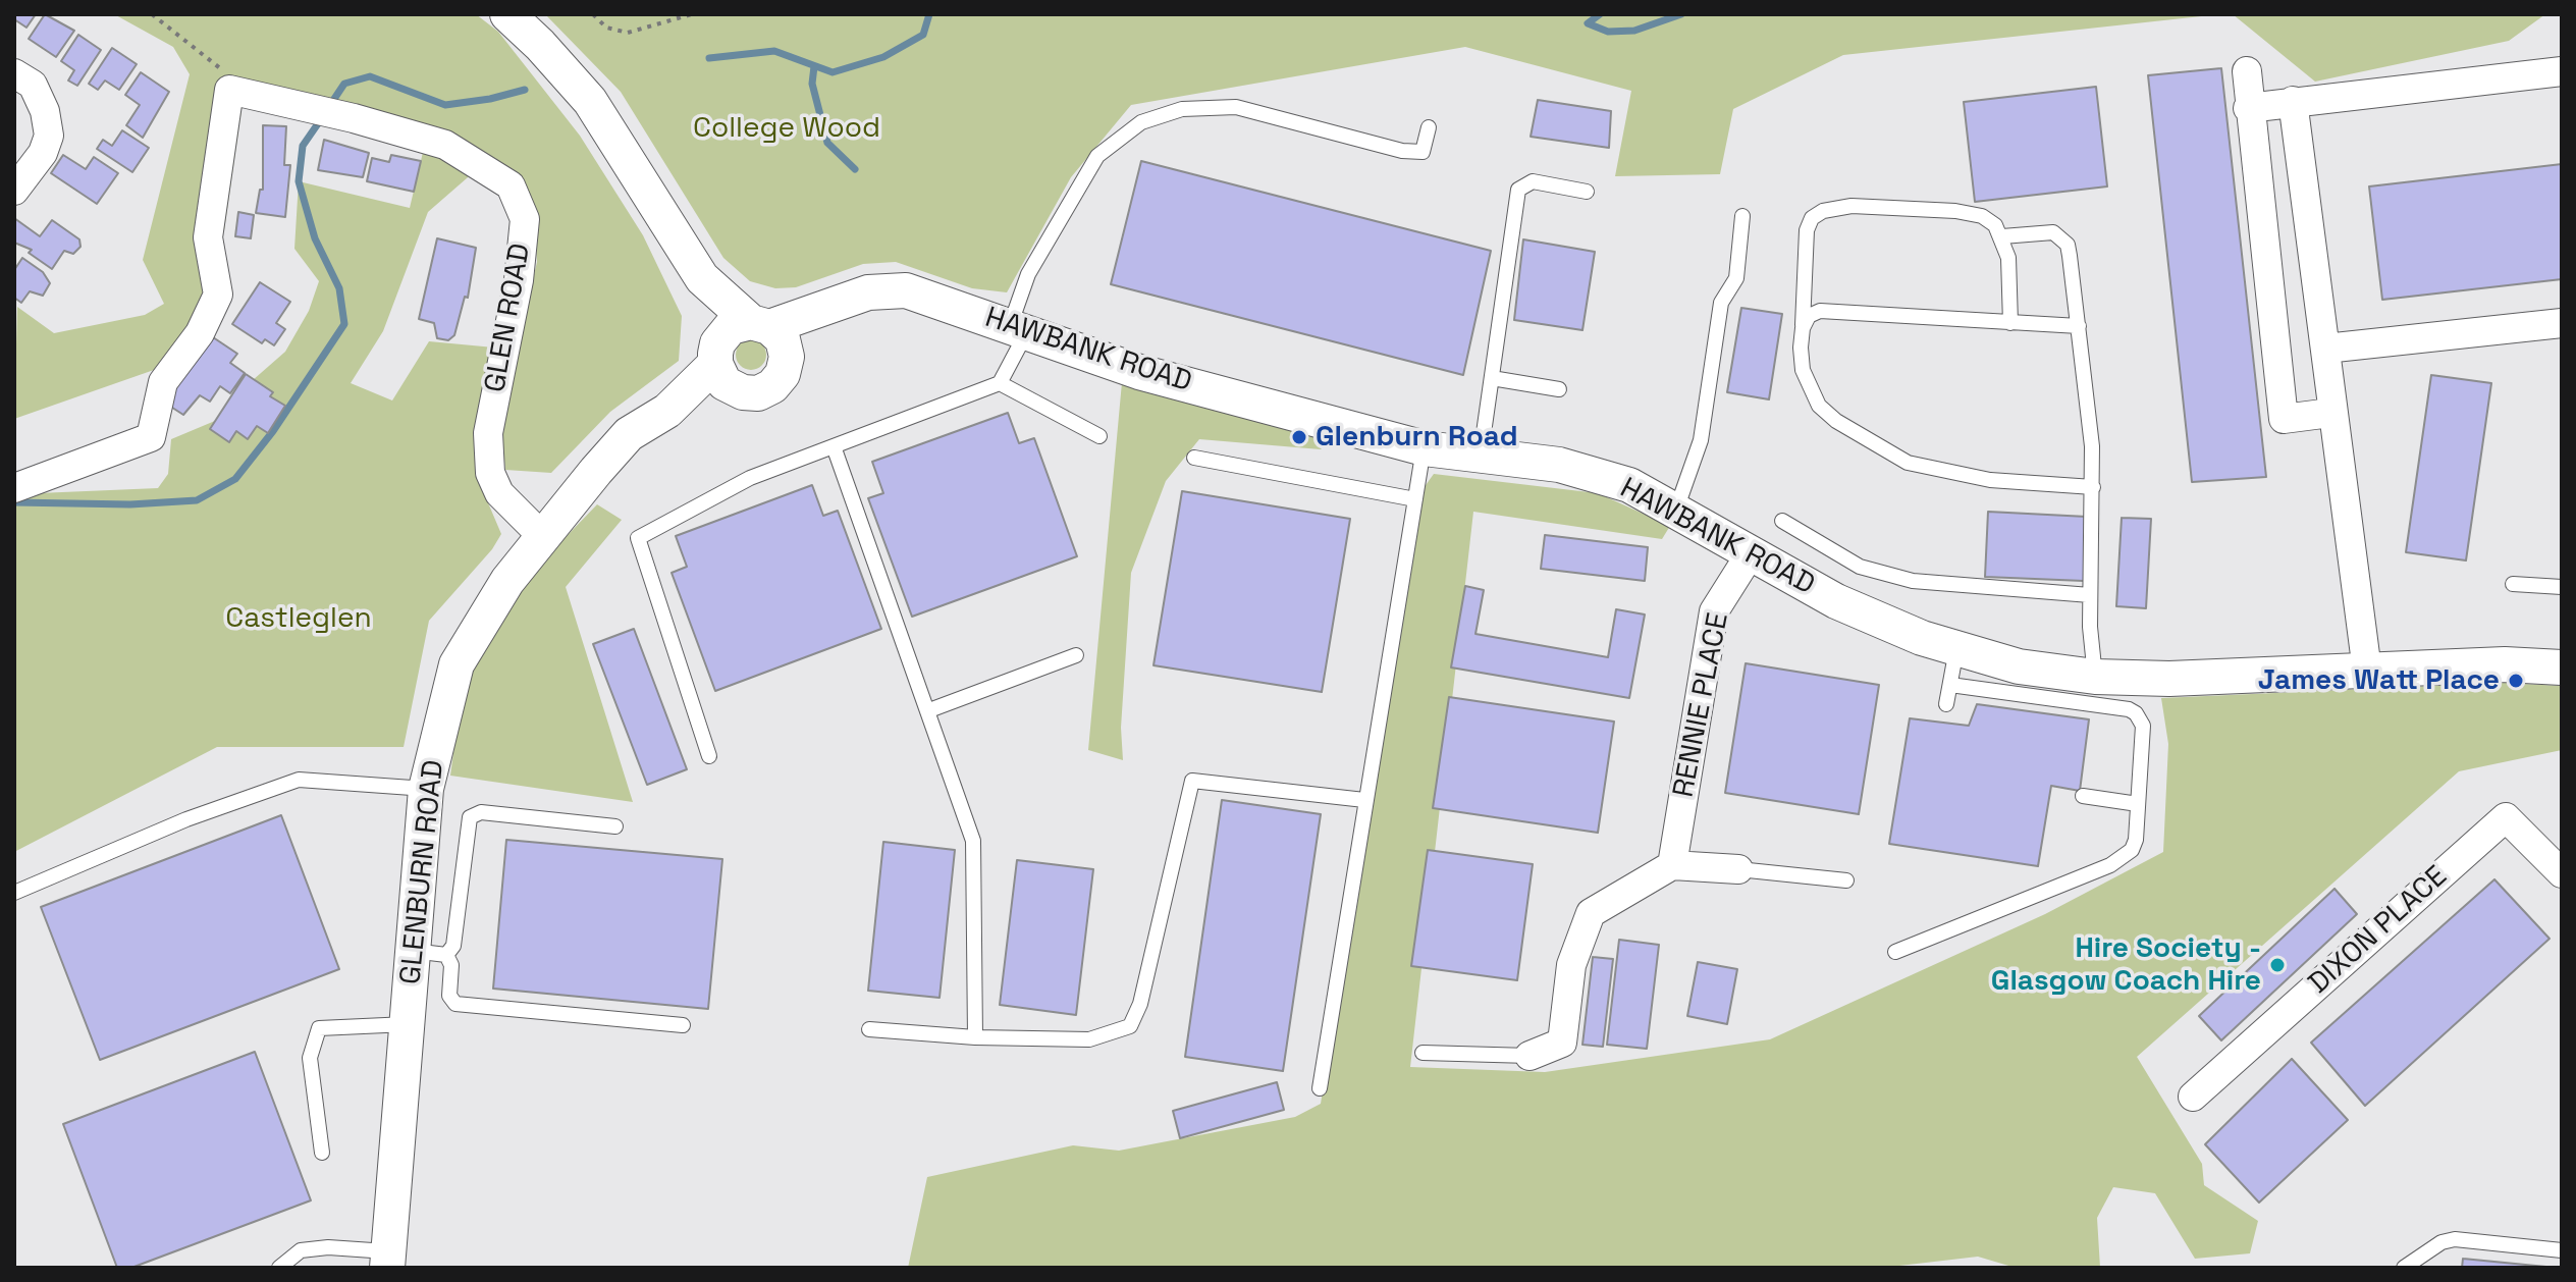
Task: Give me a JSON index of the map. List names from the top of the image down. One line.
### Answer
{"streets":{"street":["GLEN ROAD","HAWBANK ROAD","RENNIE PLACE","GLENBURN ROAD","DIXON PLACE"]},"crossings":[["GLEN ROAD","GLENBURN ROAD"],["HAWBANK ROAD","RENNIE PLACE"],["HAWBANK ROAD","GLENBURN ROAD"]],"parks":["College Wood","Castleglen"],"places":["Glenburn Road","James Watt Place","Hire Society - Glasgow Coach Hire"]}
